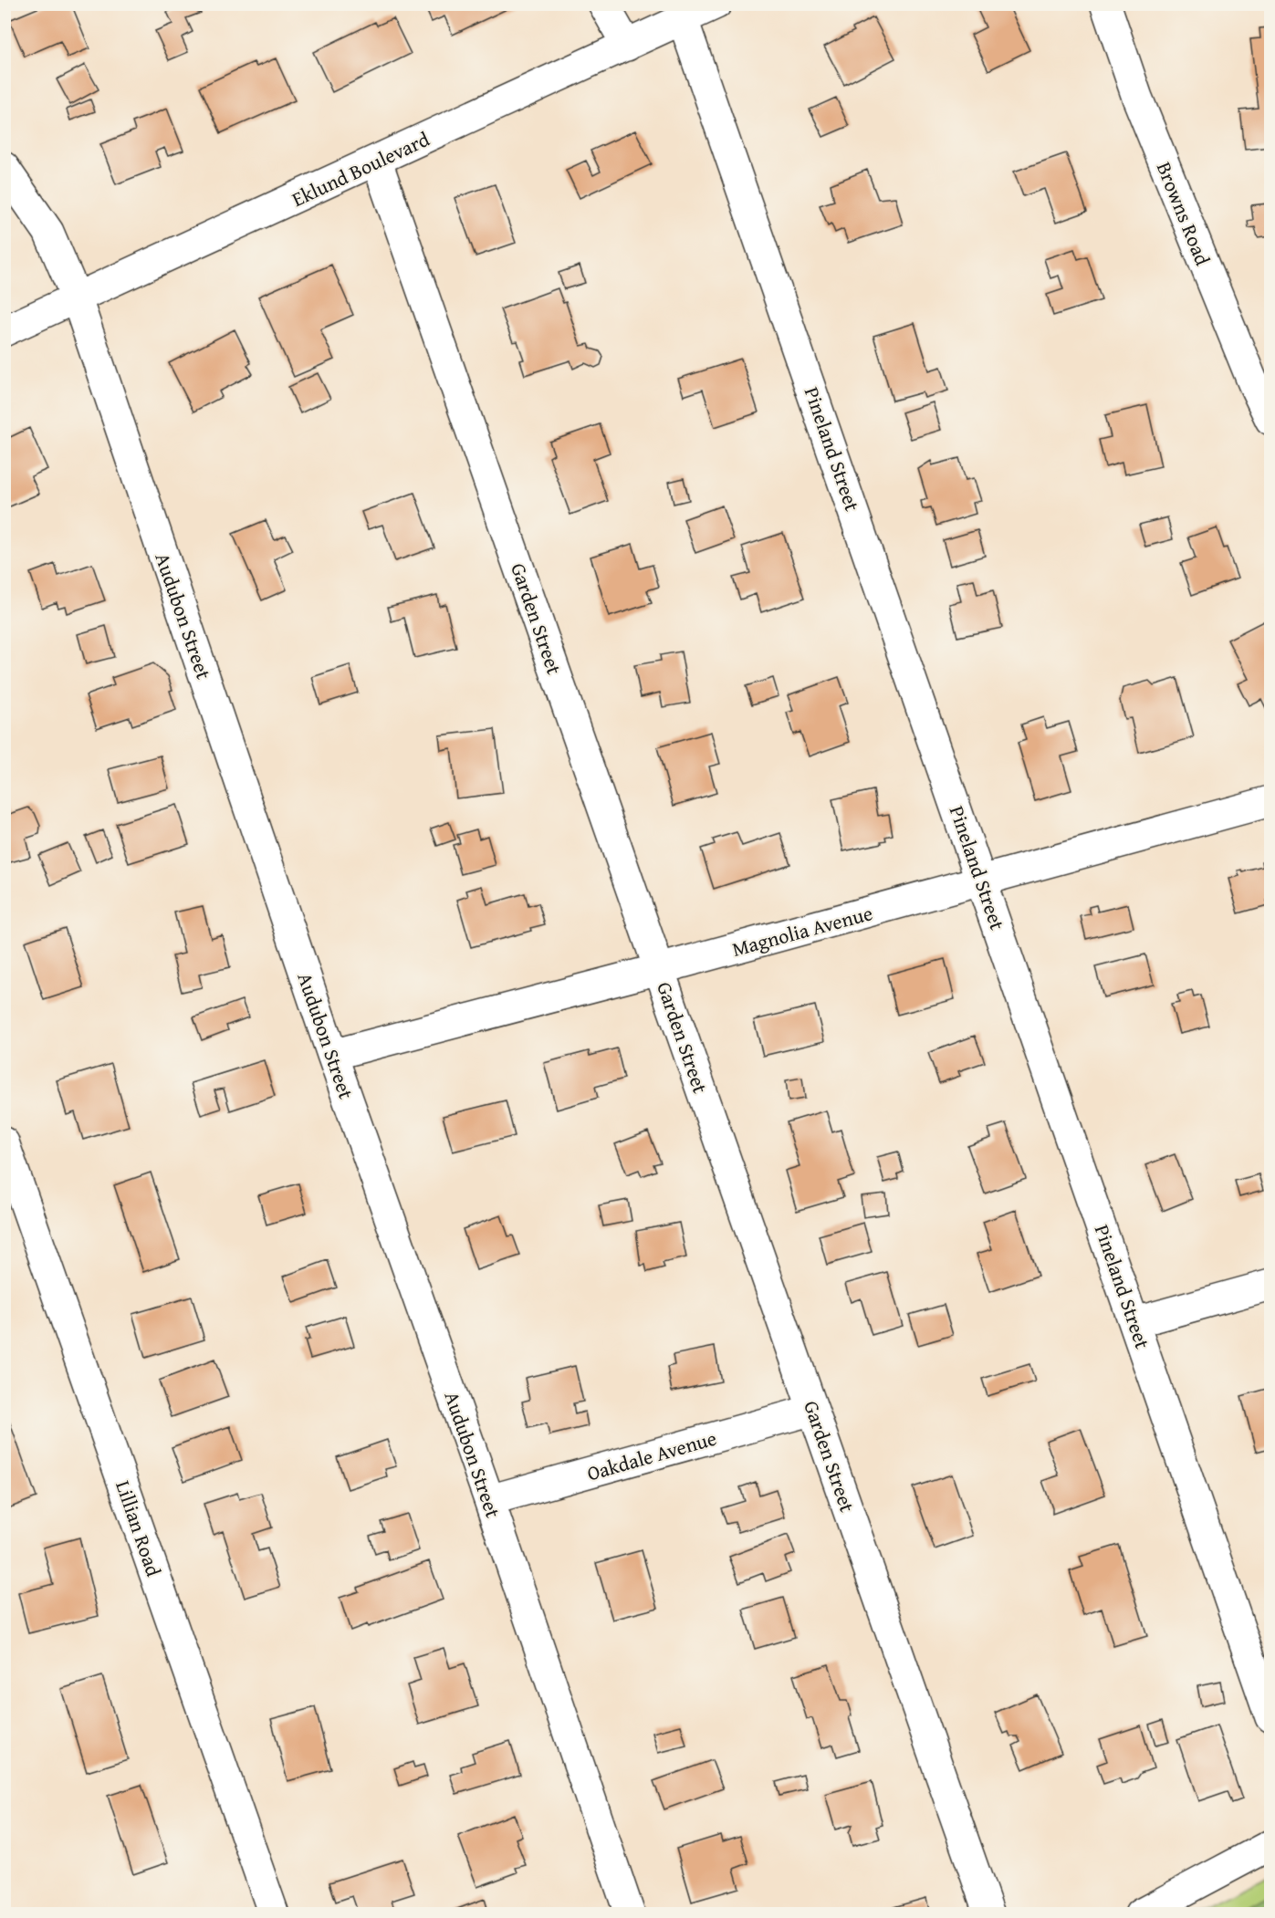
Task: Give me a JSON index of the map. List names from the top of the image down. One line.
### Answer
{"streets":{"street":["Eklund Boulevard","Browns Road","Pineland Street","Audubon Street","Garden Street","Magnolia Avenue","Oakdale Avenue","Lillian Road"]},"crossings":[["Eklund Boulevard","Pineland Street"],["Eklund Boulevard","Audubon Street"],["Eklund Boulevard","Garden Street"],["Pineland Street","Magnolia Avenue"],["Audubon Street","Magnolia Avenue"],["Audubon Street","Oakdale Avenue"],["Garden Street","Magnolia Avenue"],["Garden Street","Oakdale Avenue"]]}
